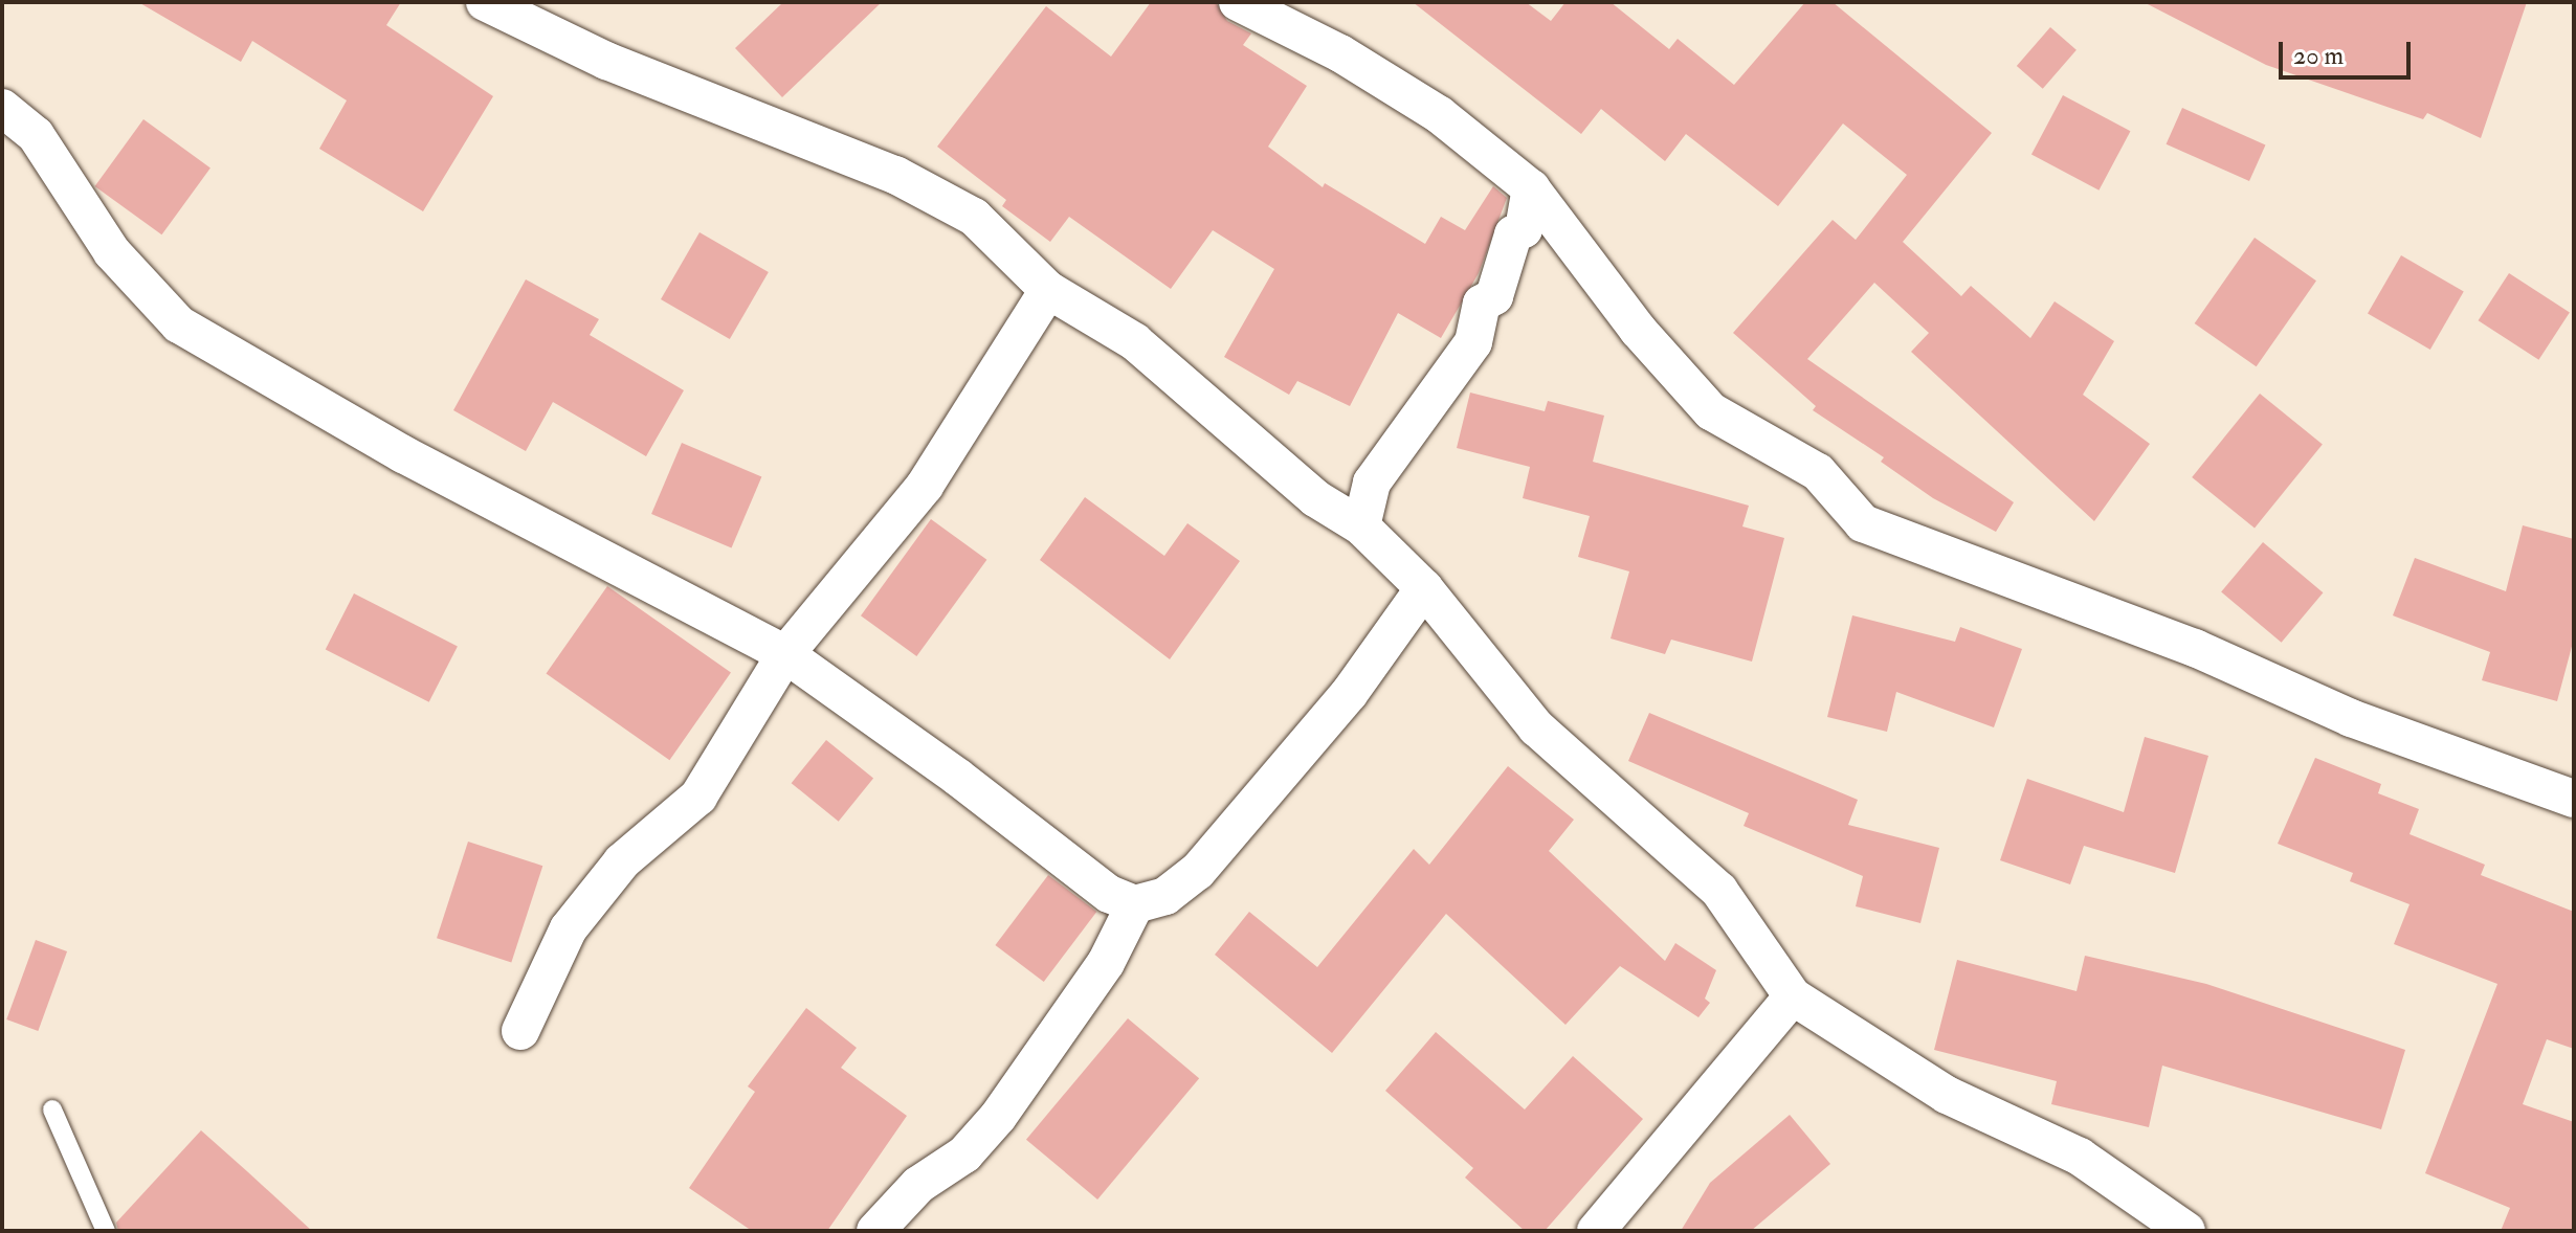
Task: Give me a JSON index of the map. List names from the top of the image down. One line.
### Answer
{"scale_bar":"20 m"}
